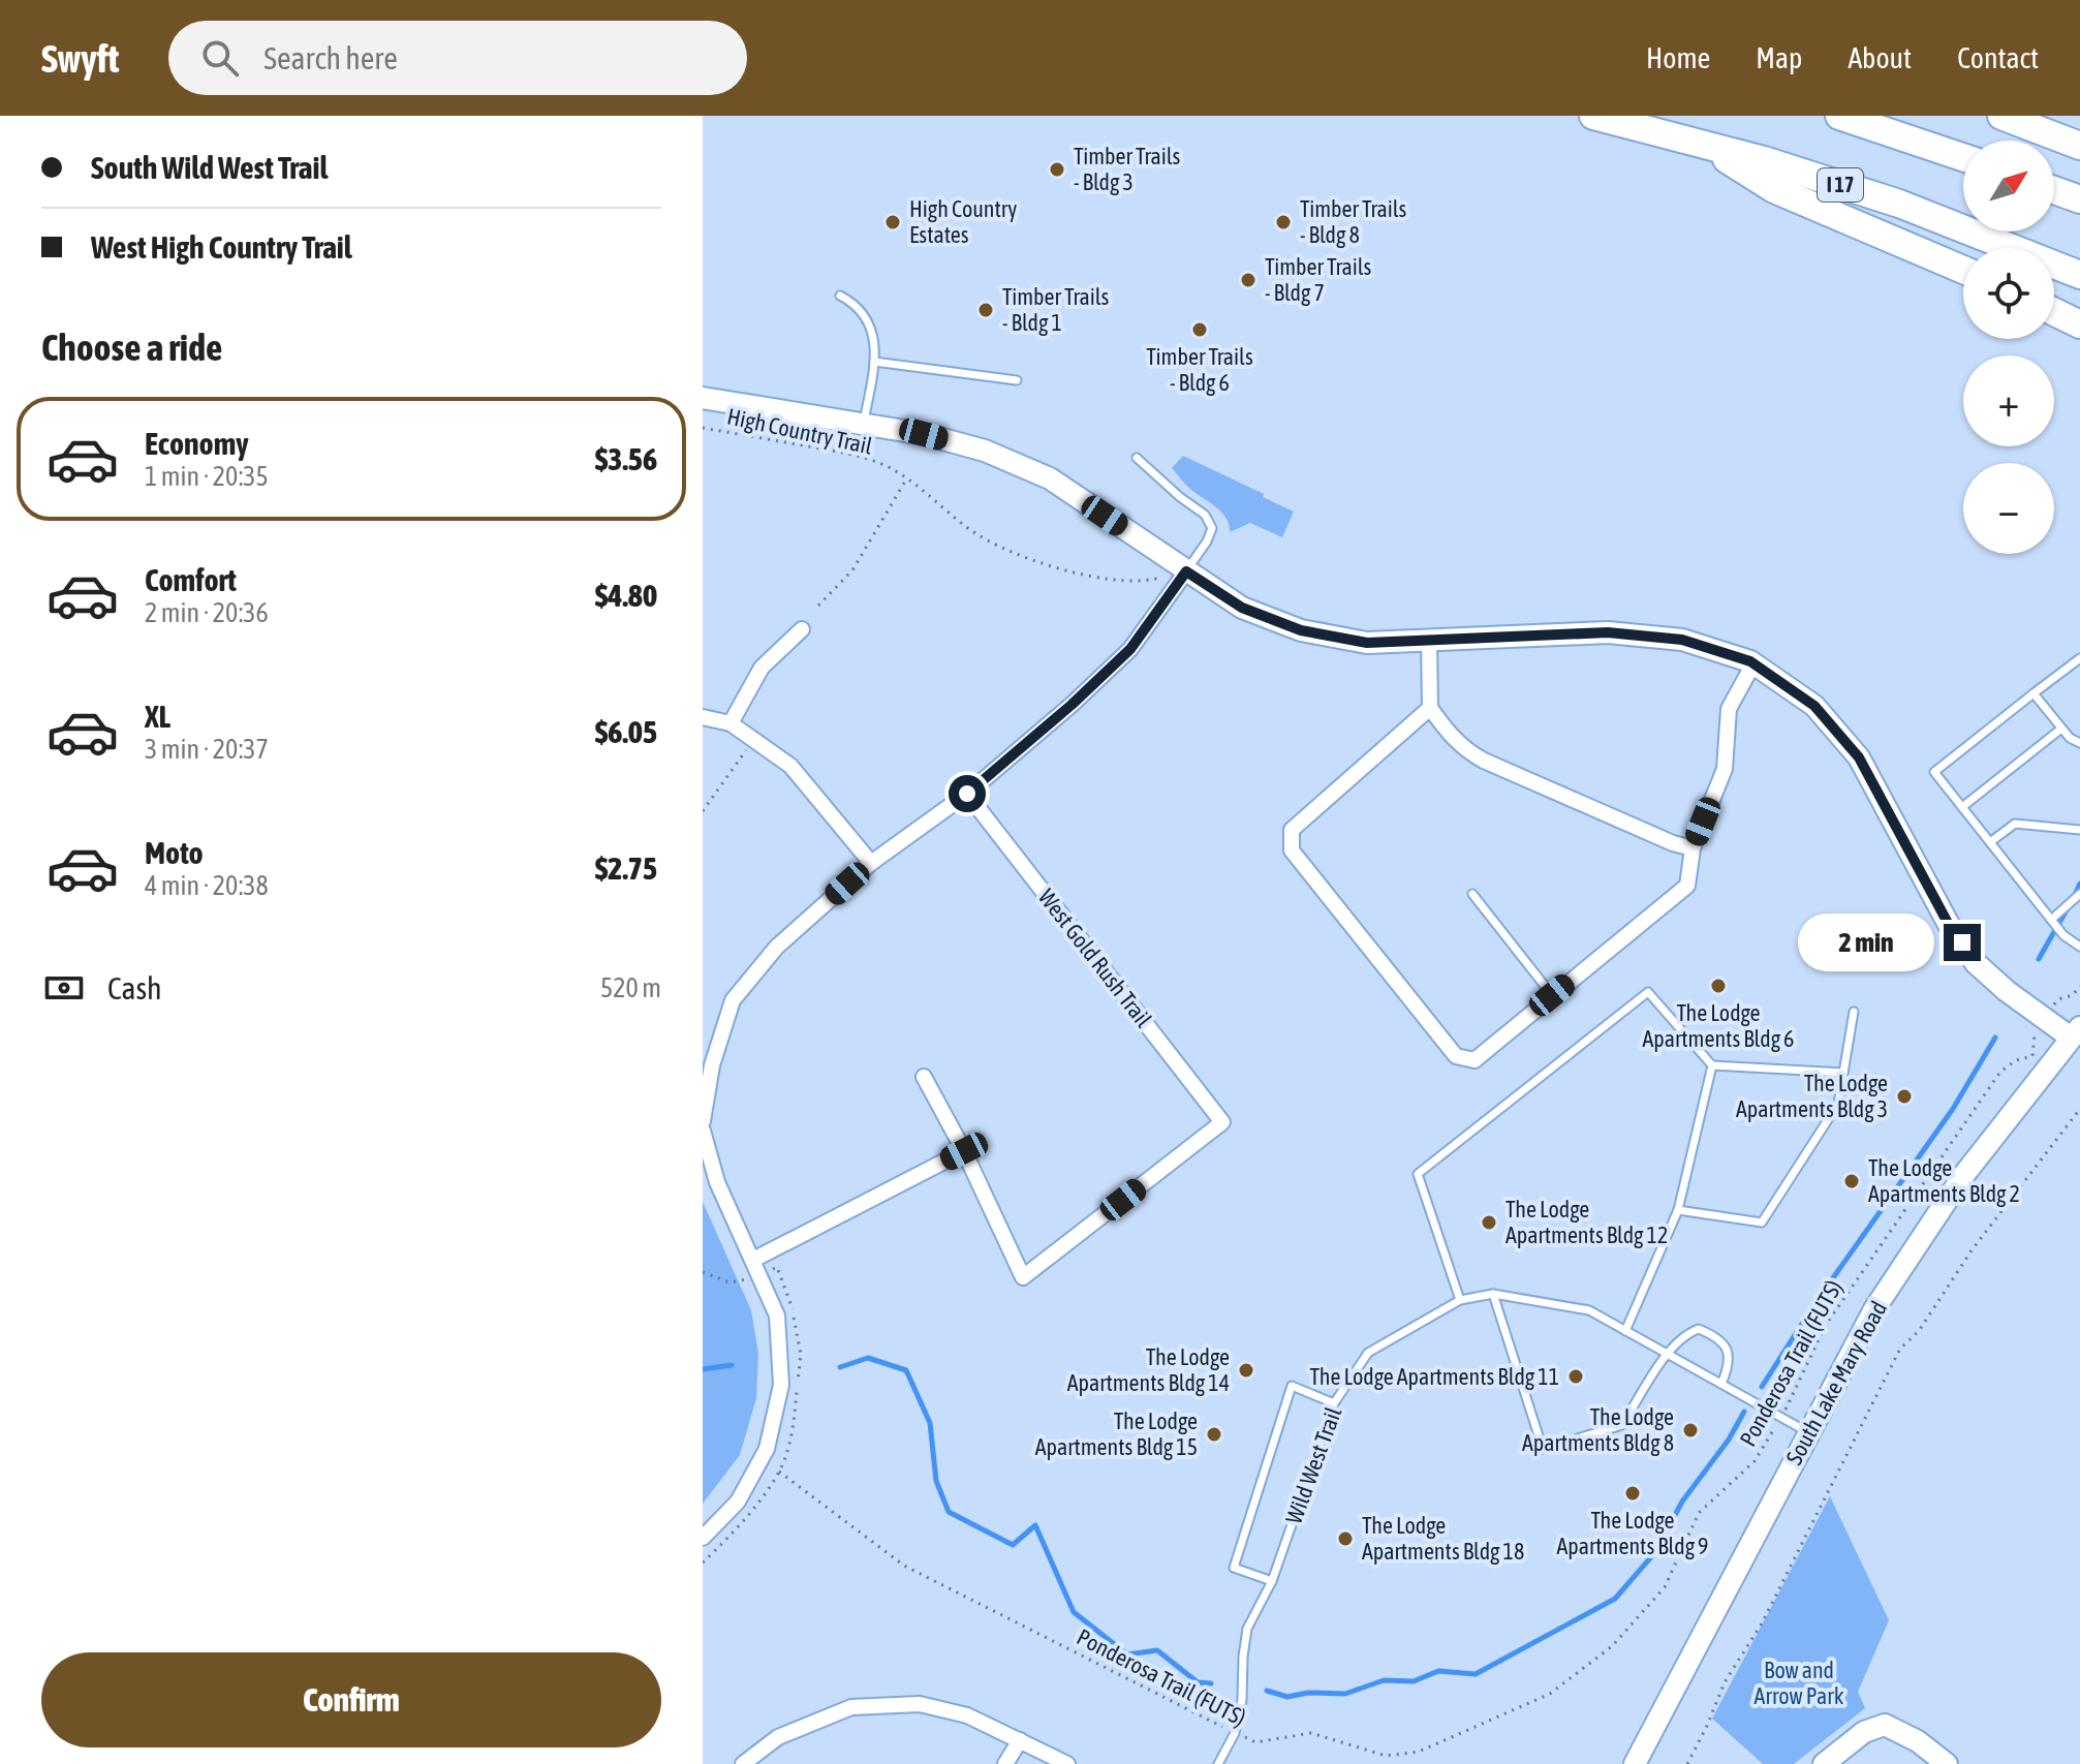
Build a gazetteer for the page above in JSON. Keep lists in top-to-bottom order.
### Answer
{
  "streets": {
    "highway": ["I 17"],
    "street": ["West Gold Rush Trail", "South Lake Mary Road"],
    "lane": ["Wild West Trail"],
    "path": ["High Country Trail", "Ponderosa Trail (FUTS)"]
  },
  "crossings": [
    ["Ponderosa Trail (FUTS)", "Wild West Trail"],
    ["South Lake Mary Road", "Wild West Trail"]
  ],
  "parks": ["Bow and Arrow Park"],
  "places": [
    "Timber Trails - Bldg 3",
    "High Country Estates",
    "Timber Trails - Bldg 8",
    "Timber Trails - Bldg 7",
    "Timber Trails - Bldg 1",
    "Timber Trails - Bldg 6",
    "The Lodge Apartments Bldg 6",
    "The Lodge Apartments Bldg 3",
    "The Lodge Apartments Bldg 2",
    "The Lodge Apartments Bldg 12",
    "The Lodge Apartments Bldg 14",
    "The Lodge Apartments Bldg 11",
    "The Lodge Apartments Bldg 8",
    "The Lodge Apartments Bldg 15",
    "The Lodge Apartments Bldg 9",
    "The Lodge Apartments Bldg 18"
  ],
  "north": "top right",
  "page": {
    "header": "Swyft",
    "search": "Search here",
    "nav": [
      "Home",
      "Map",
      "About",
      "Contact"
    ],
    "banner": ["South Wild West Trail", "West High Country Trail"],
    "map_buttons": ["+", "−"],
    "heading": "Choose a ride",
    "list": [
      {
        "name": "Economy",
        "note": "1 min · 20:35",
        "value": "$3.56"
      },
      {
        "name": "Comfort",
        "note": "2 min · 20:36",
        "value": "$4.80"
      },
      {
        "name": "XL",
        "note": "3 min · 20:37",
        "value": "$6.05"
      },
      {
        "name": "Moto",
        "note": "4 min · 20:38",
        "value": "$2.75"
      }
    ],
    "bubble": "2 min",
    "pay": ["Cash", "520 m"],
    "buttons": "Confirm"
  }
}
